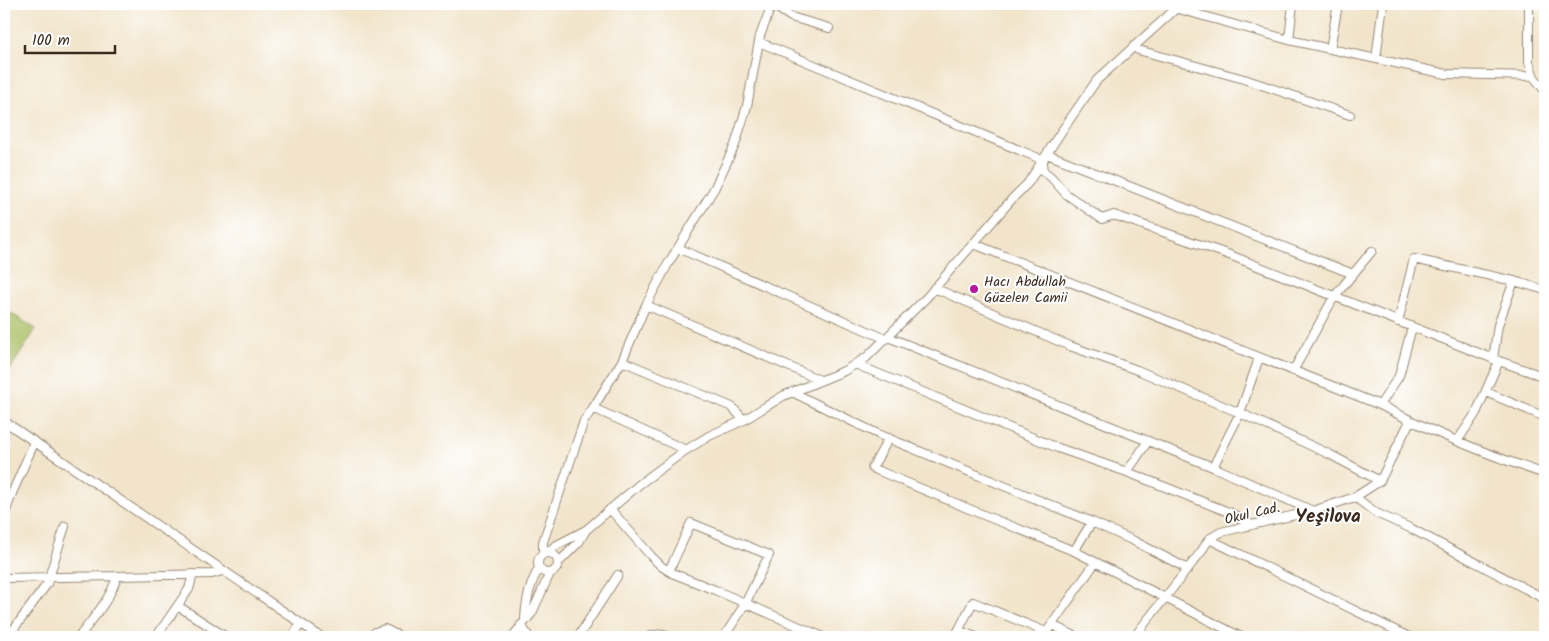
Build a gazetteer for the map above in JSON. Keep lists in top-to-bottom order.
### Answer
{
  "streets": {
    "street": ["Okul Cad."]
  },
  "districts": ["Yeşilova"],
  "places": ["Hacı Abdullah Güzelen Camii"],
  "scale_bar": "100 m"
}
